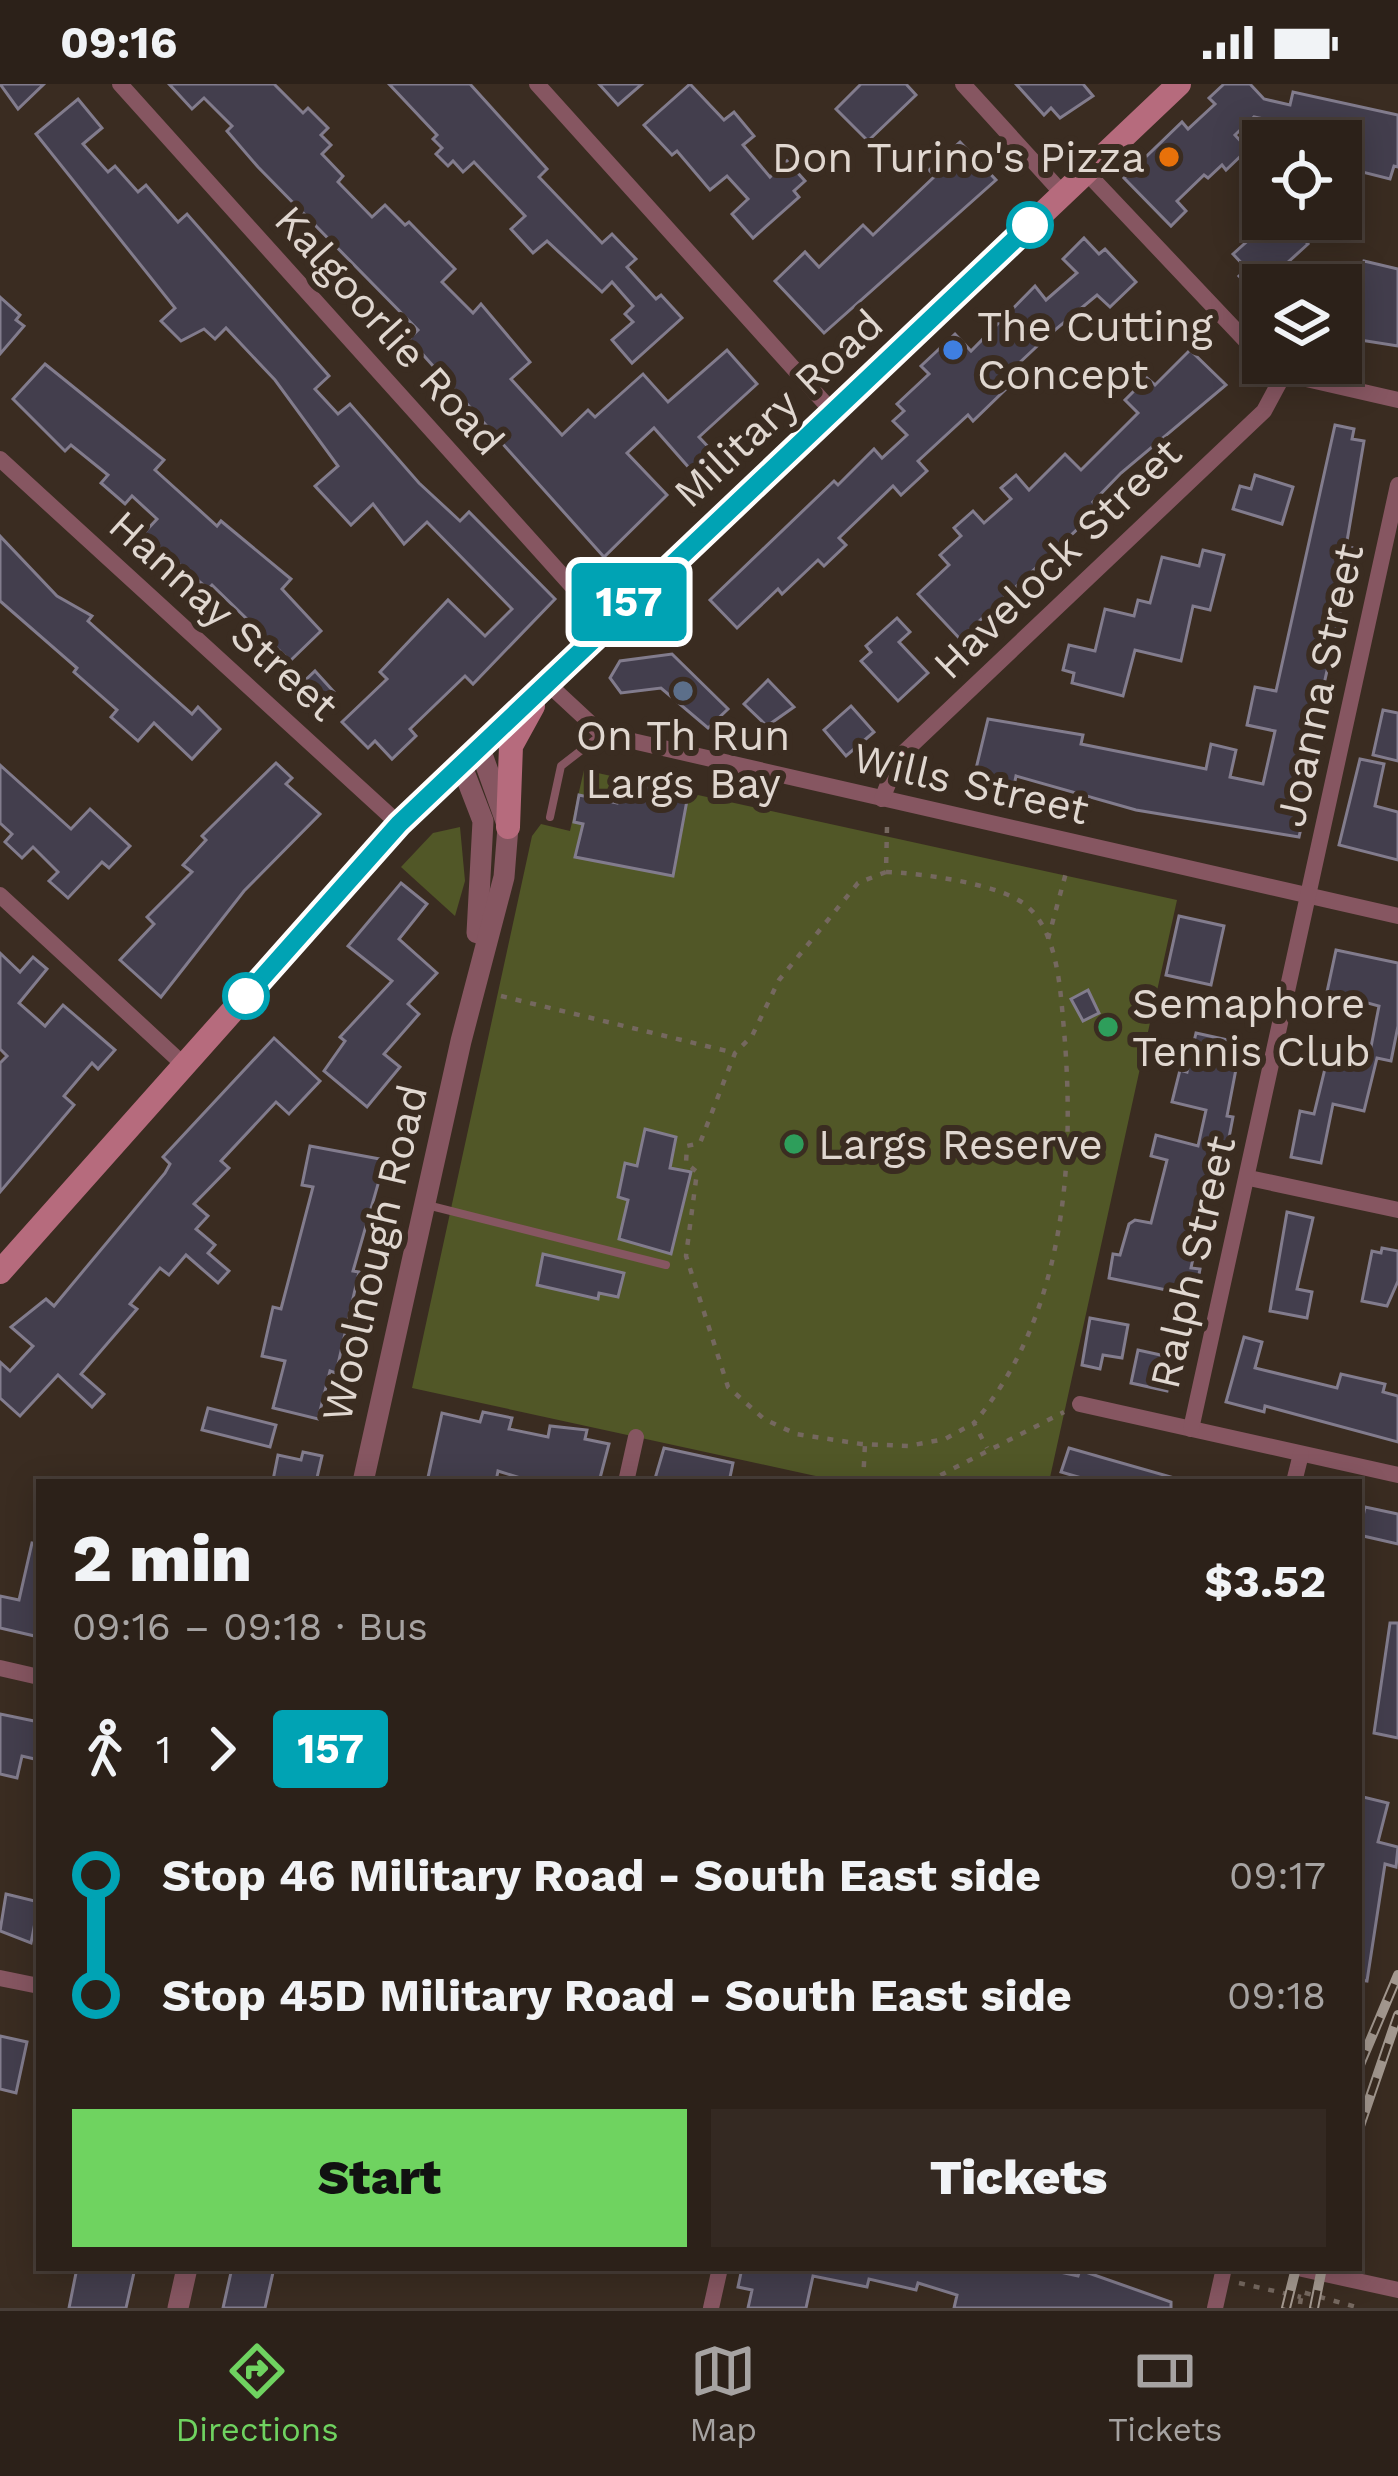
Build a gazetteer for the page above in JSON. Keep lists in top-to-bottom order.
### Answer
{
  "streets": {
    "main road": ["Military Road"],
    "street": [
      "Kalgoorlie Road",
      "Havelock Street",
      "Hannay Street",
      "Joanna Street",
      "Wills Street",
      "Woolnough Road",
      "Ralph Street"
    ]
  },
  "crossings": [
    ["Kalgoorlie Road", "Military Road"],
    ["Military Road", "Hannay Street"],
    ["Military Road", "Wills Street"],
    ["Military Road", "Woolnough Road"],
    ["Havelock Street", "Wills Street"],
    ["Joanna Street", "Wills Street"],
    ["Joanna Street", "Ralph Street"],
    ["Wills Street", "Ralph Street"]
  ],
  "places": [
    "Don Turino's Pizza",
    "The Cutting Concept",
    "On Th Run Largs Bay",
    "Semaphore Tennis Club",
    "Largs Reserve"
  ],
  "lines": ["bus line 157"],
  "page": {
    "status": "09:16",
    "on_map": "157",
    "heading": ["2 min", "09:16 – 09:18 · Bus", "$3.52"],
    "legs": ["1", "157"],
    "list": [
      {
        "name": "Stop 46 Military Road - South East side",
        "value": "09:17"
      },
      {
        "name": "Stop 45D Military Road - South East side",
        "value": "09:18"
      }
    ],
    "buttons": ["Start", "Tickets"],
    "tabs": ["Directions", "Map", "Tickets"]
  }
}
